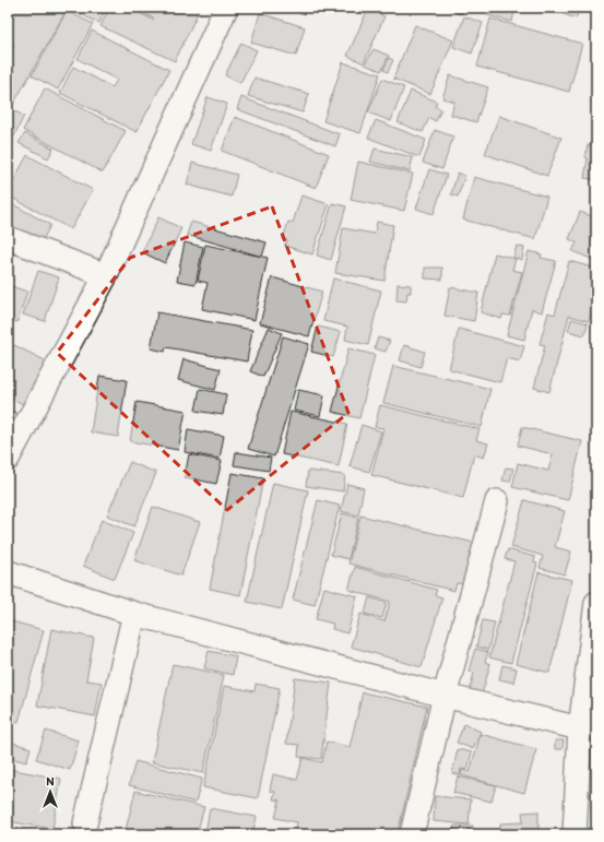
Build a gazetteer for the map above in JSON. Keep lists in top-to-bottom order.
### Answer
{
  "north": "top"
}
